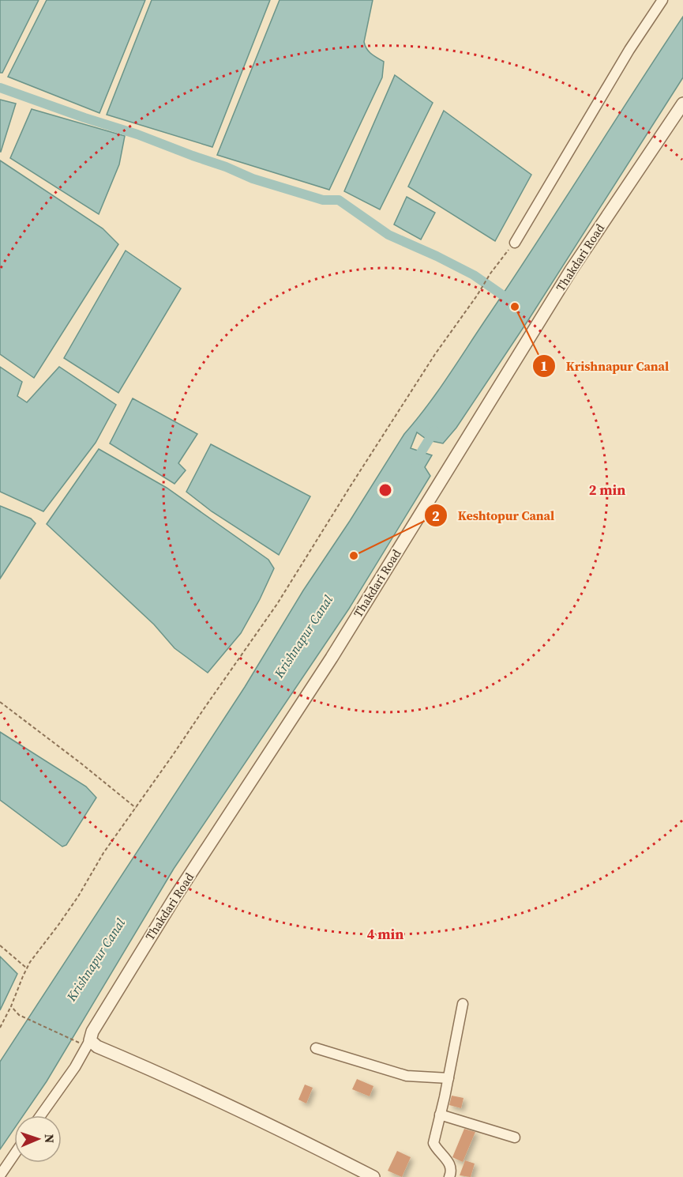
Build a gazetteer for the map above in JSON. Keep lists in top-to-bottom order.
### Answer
{
  "streets": {
    "street": ["Thakdari Road"]
  },
  "water": ["Krishnapur Canal"],
  "places": ["Krishnapur Canal", "Keshtopur Canal"],
  "north": "right",
  "rings": ["2 min", "4 min"]
}
